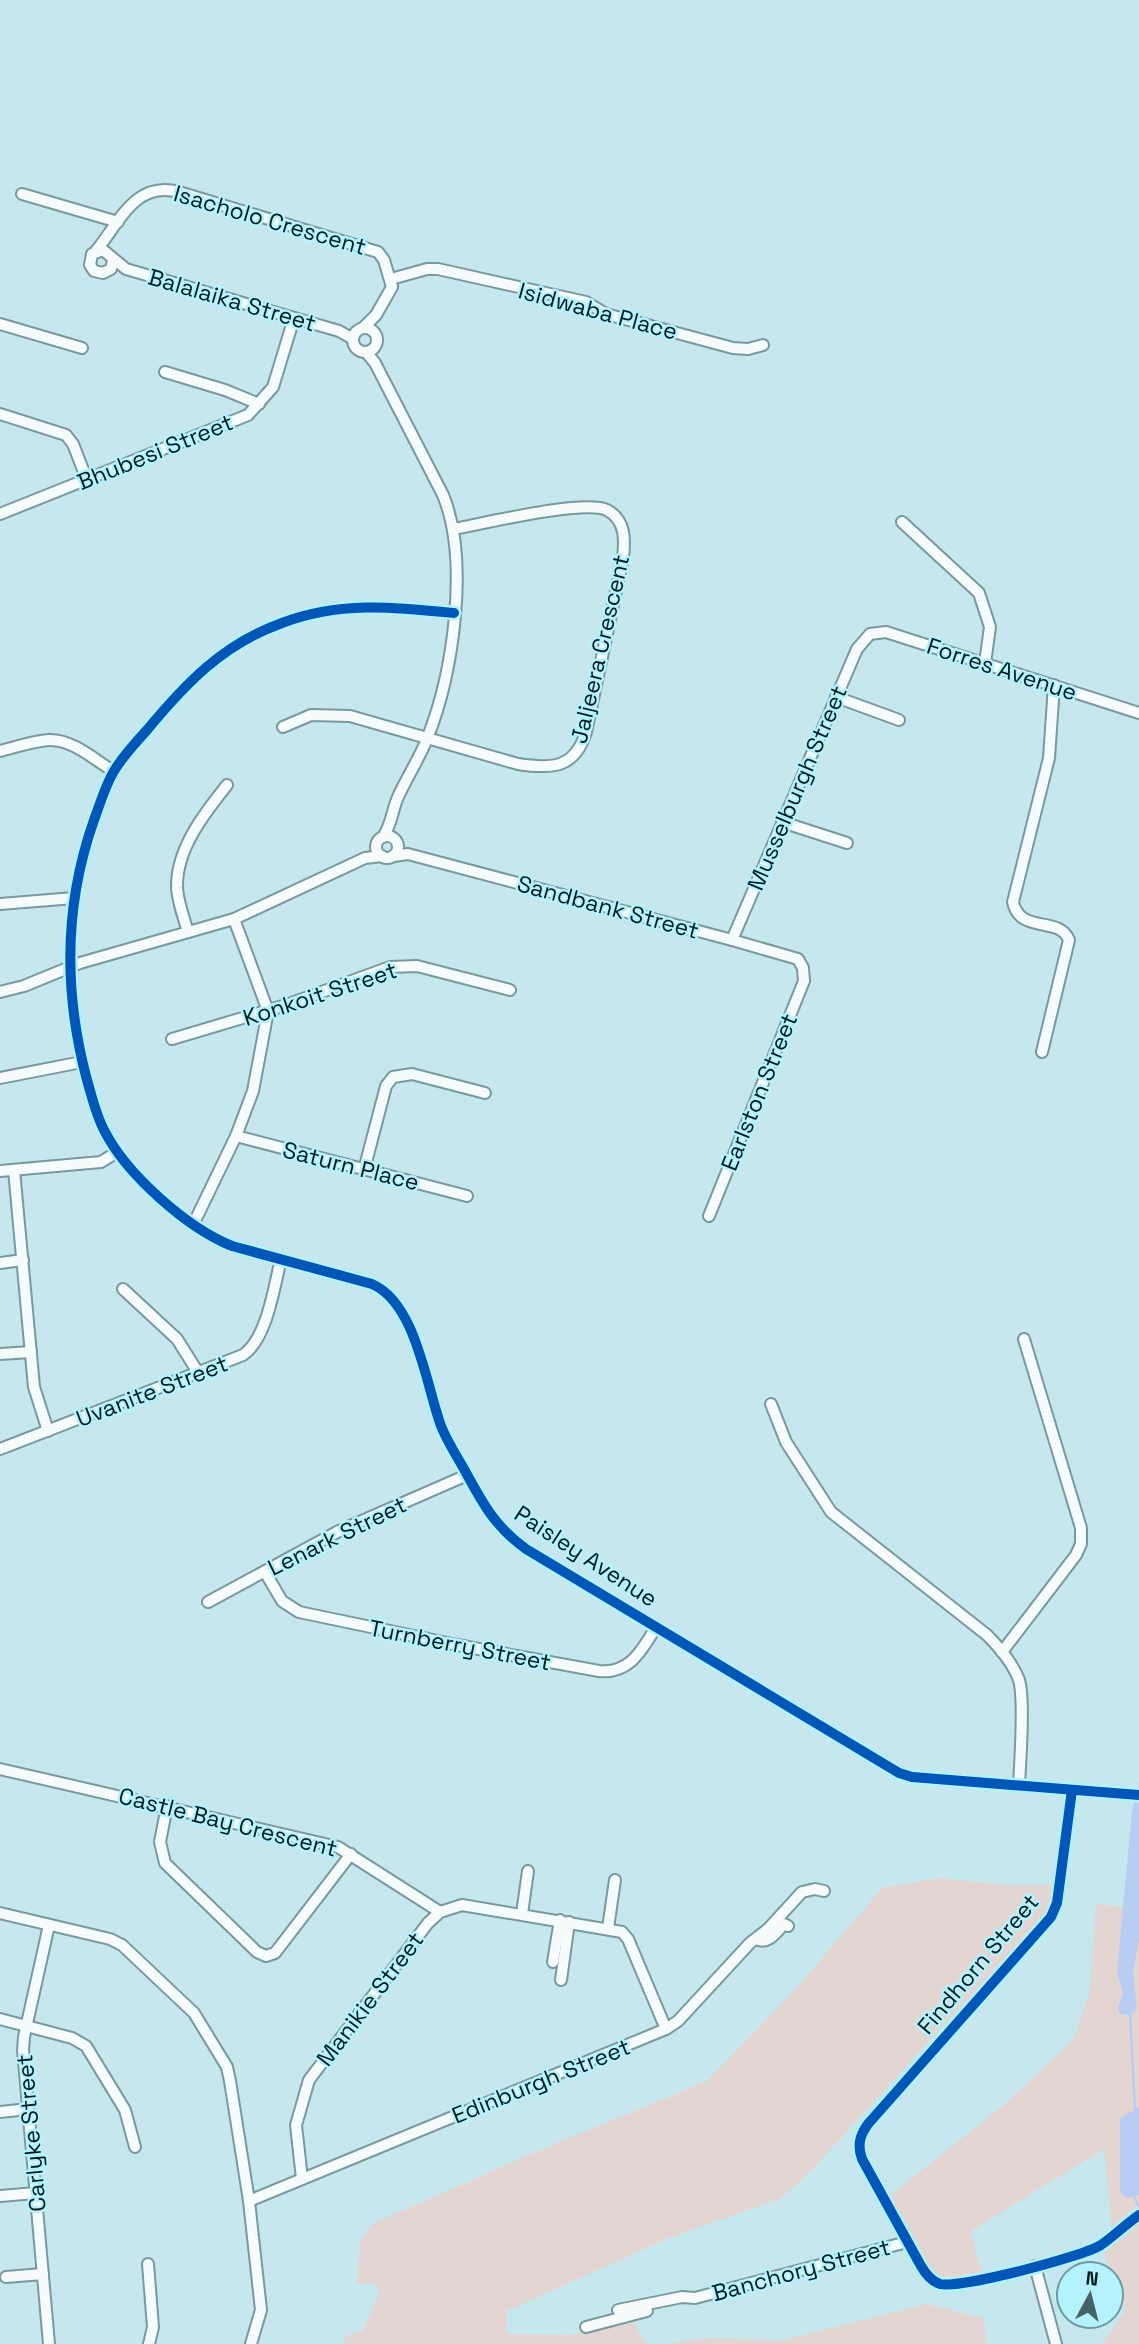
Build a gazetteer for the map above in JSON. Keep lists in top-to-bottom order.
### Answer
{
  "streets": {
    "street": [
      "Isacholo Crescent",
      "Balalaika Street",
      "Isidwaba Place",
      "Bhubesi Street",
      "Jaljeera Crescent",
      "Forres Avenue",
      "Musselburgh Street",
      "Sandbank Street",
      "Konkoit Street",
      "Earlston Street",
      "Saturn Place",
      "Uvanite Street",
      "Lenark Street",
      "Paisley Avenue",
      "Turnberry Street",
      "Castle Bay Crescent",
      "Findhorn Street",
      "Manikie Street",
      "Edinburgh Street",
      "Carlyke Street",
      "Banchory Street"
    ]
  },
  "crossings": [
    ["Isacholo Crescent", "Balalaika Street"],
    ["Isacholo Crescent", "Isidwaba Place"],
    ["Balalaika Street", "Bhubesi Street"],
    ["Forres Avenue", "Musselburgh Street"],
    ["Musselburgh Street", "Sandbank Street"],
    ["Sandbank Street", "Earlston Street"],
    ["Uvanite Street", "Paisley Avenue"],
    ["Lenark Street", "Paisley Avenue"],
    ["Lenark Street", "Turnberry Street"],
    ["Paisley Avenue", "Turnberry Street"],
    ["Paisley Avenue", "Findhorn Street"],
    ["Castle Bay Crescent", "Manikie Street"],
    ["Findhorn Street", "Banchory Street"],
    ["Manikie Street", "Edinburgh Street"]
  ],
  "north": "top"
}
